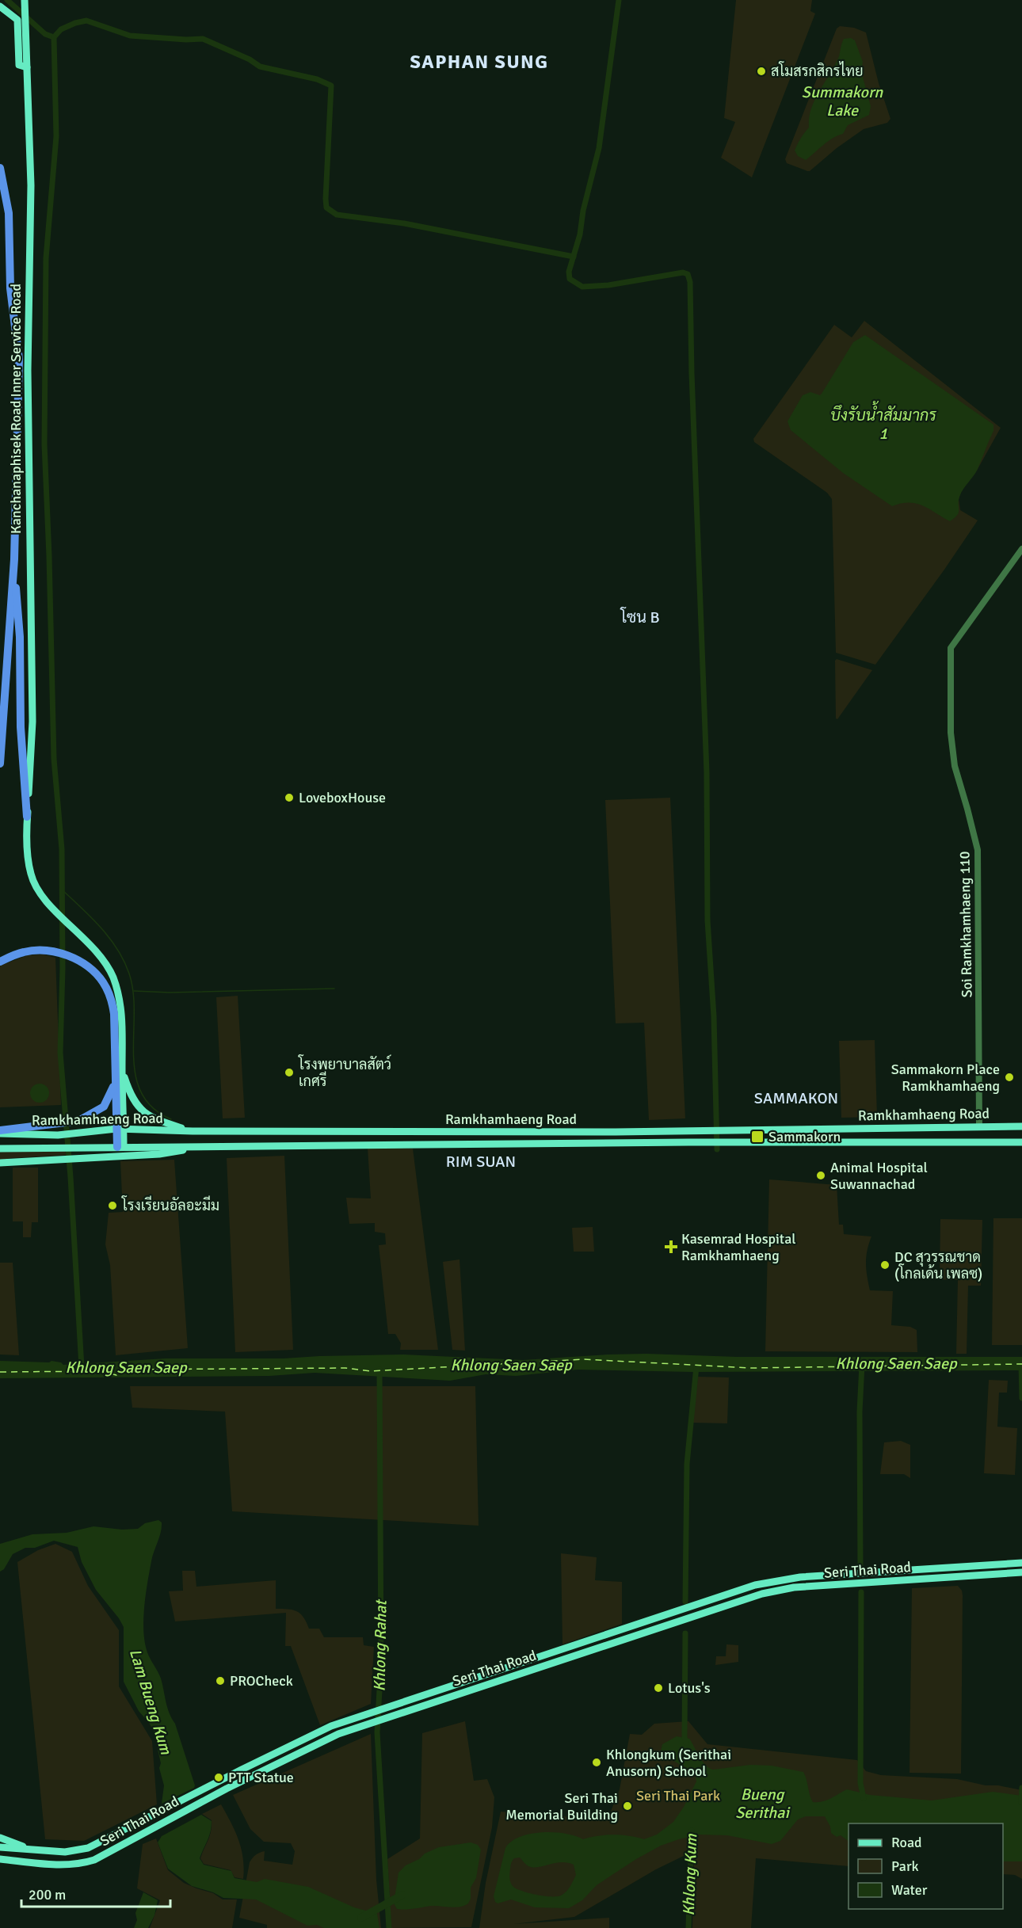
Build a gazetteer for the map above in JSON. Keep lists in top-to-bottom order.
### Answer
{
  "streets": {
    "main road": ["Kanchanaphisek Road Inner Service Road", "Ramkhamhaeng Road", "Seri Thai Road"],
    "street": ["Soi Ramkhamhaeng 110"]
  },
  "crossings": [
    ["Kanchanaphisek Road Inner Service Road", "Ramkhamhaeng Road"],
    ["Soi Ramkhamhaeng 110", "Ramkhamhaeng Road"]
  ],
  "districts": [
    "SAPHAN SUNG",
    "โซน B",
    "SAMMAKON",
    "RIM SUAN"
  ],
  "water": [
    "Summakorn Lake",
    "บึงรับน้ำสัมมากร 1",
    "Khlong Saen Saep",
    "Khlong Rahat",
    "Lam Bueng Kum",
    "Bueng Serithai",
    "Khlong Kum"
  ],
  "parks": ["Seri Thai Park"],
  "places": {
    "other": [
      "สโมสรกสิกรไทย",
      "LoveboxHouse",
      "โรงพยาบาลสัตว์ เกศรี",
      "Sammakorn Place Ramkhamhaeng",
      "Animal Hospital Suwannachad",
      "โรงเรียนอัลอะมีม",
      "DC สุวรรณชาด (โกลเด้น เพลซ)",
      "PROCheck",
      "Lotus's",
      "Khlongkum (Serithai Anusorn) School",
      "PTT Statue",
      "Seri Thai Memorial Building"
    ],
    "transit": ["Sammakorn"],
    "health": ["Kasemrad Hospital Ramkhamhaeng"]
  },
  "legend": ["Road", "Park", "Water"],
  "scale_bar": "200 m"
}
